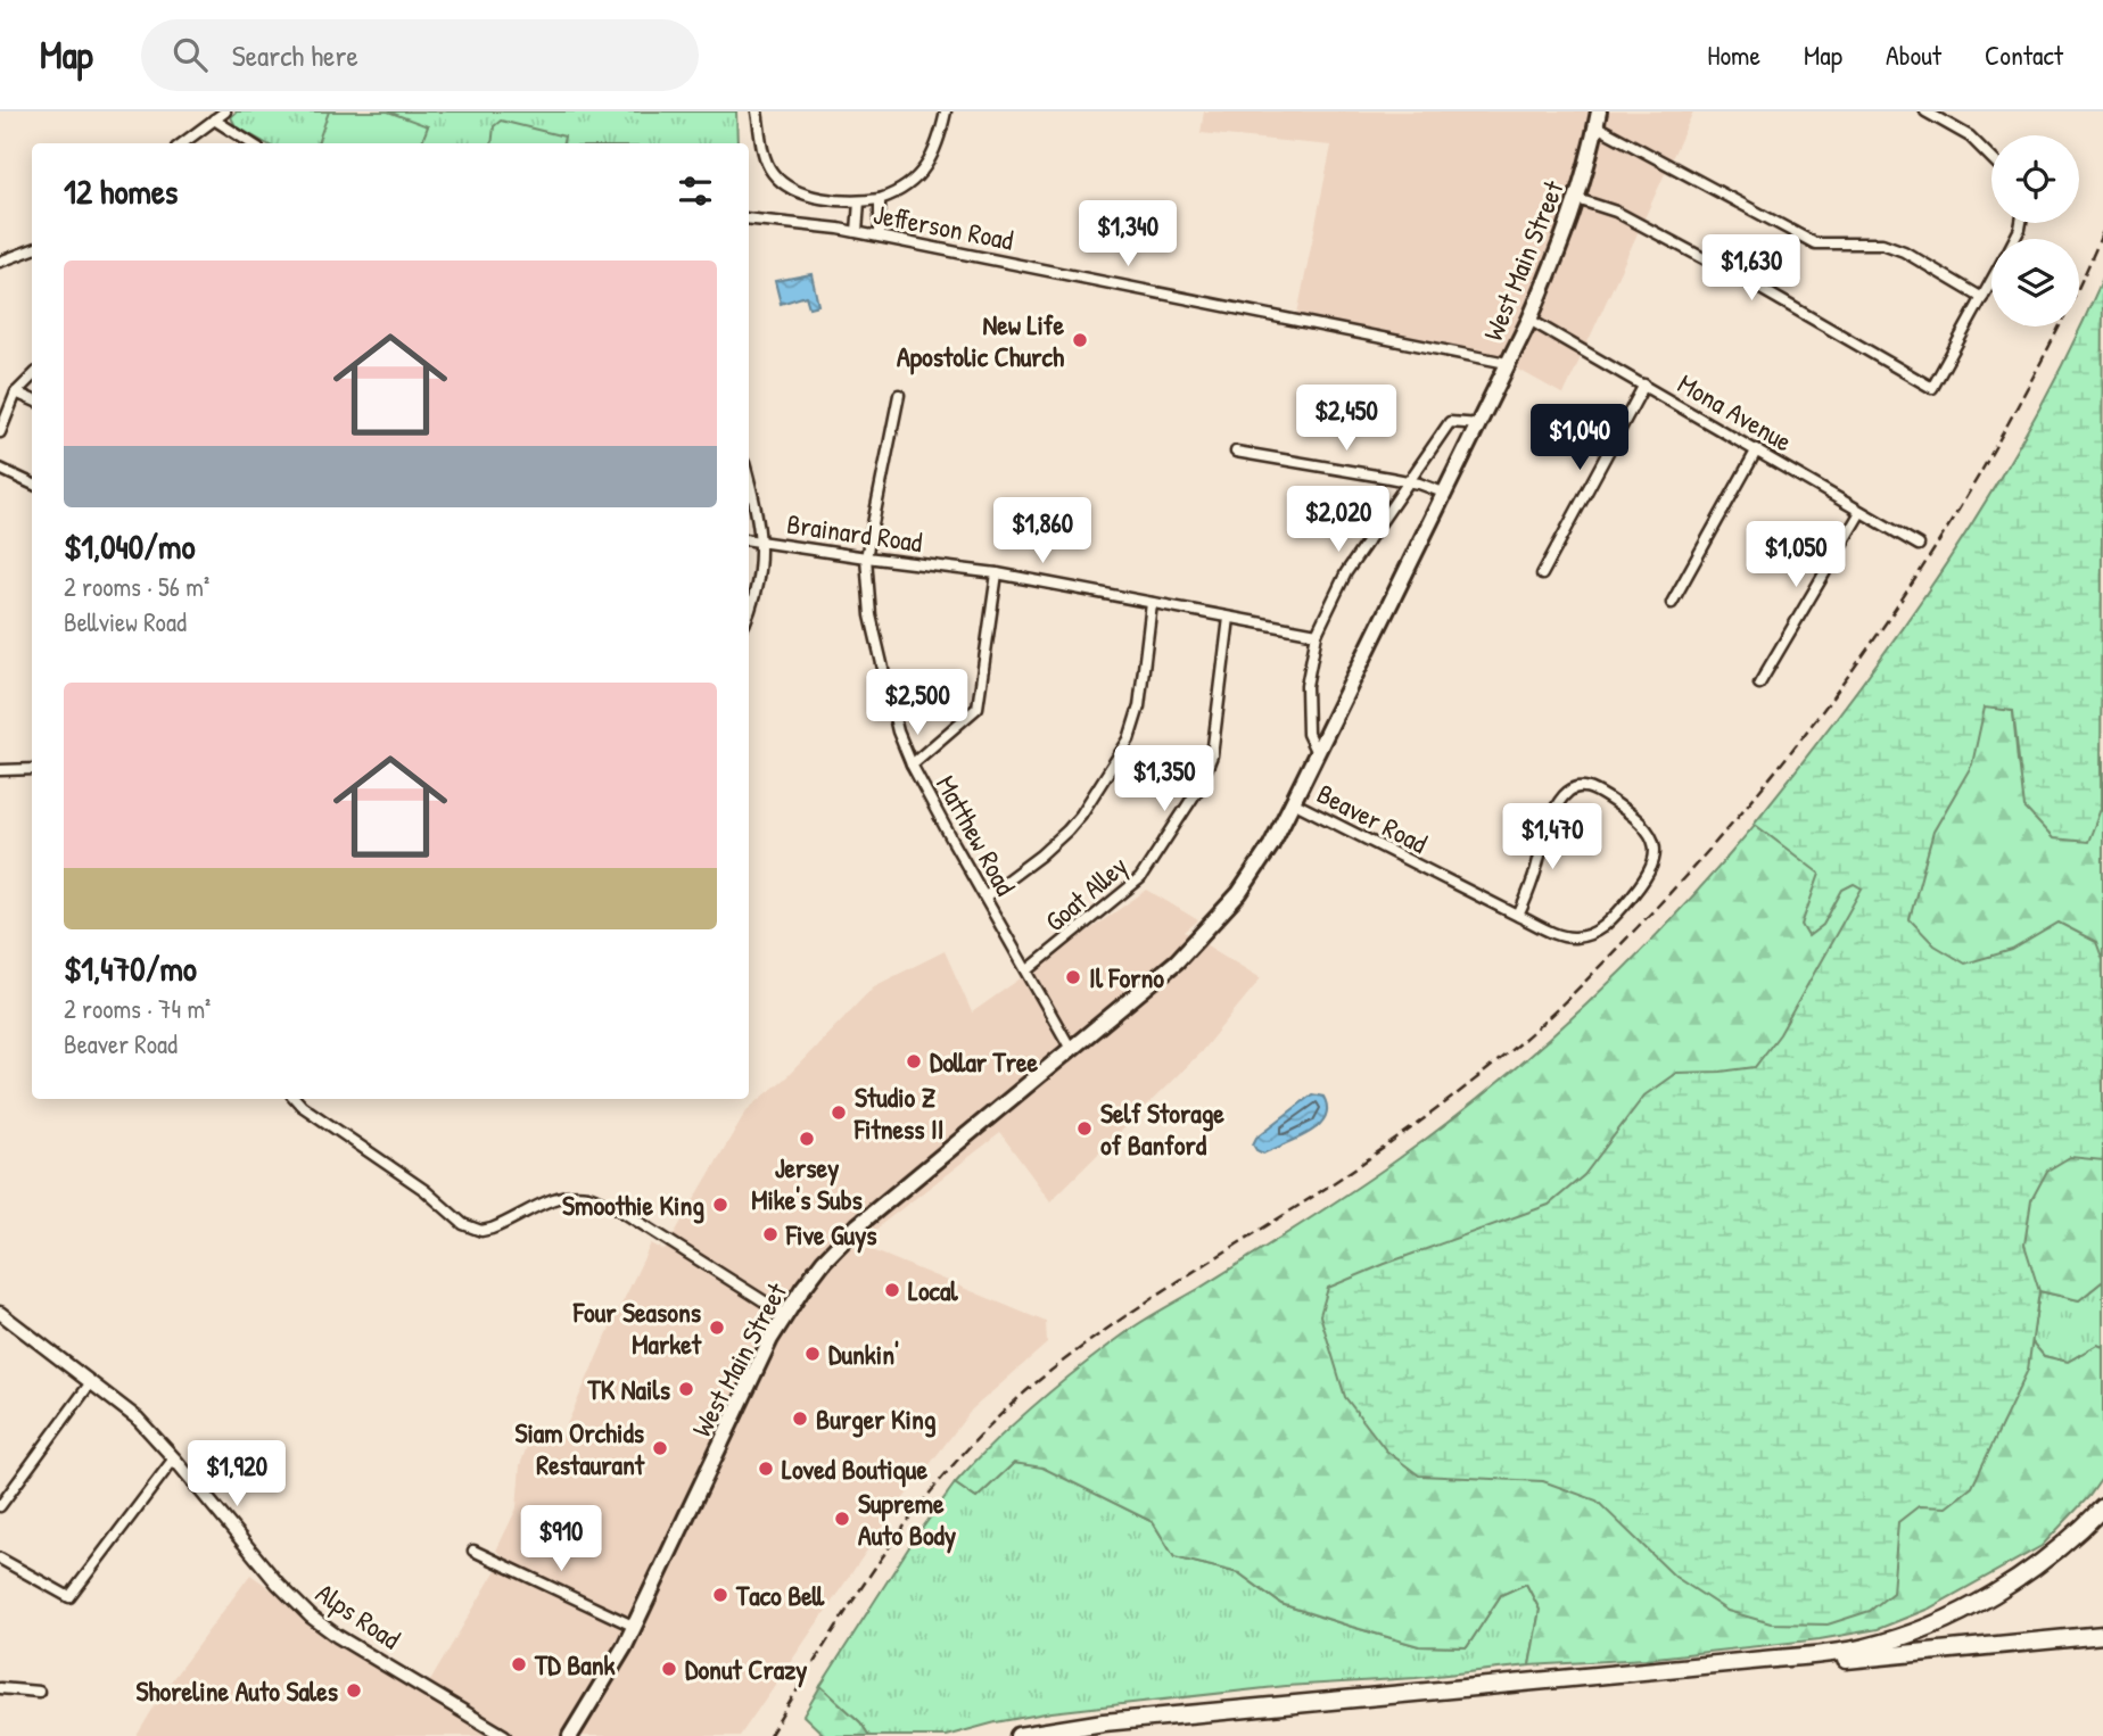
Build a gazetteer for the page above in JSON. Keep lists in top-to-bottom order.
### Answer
{
  "streets": {
    "main road": ["West Main Street"],
    "street": [
      "Jefferson Road",
      "Mona Avenue",
      "Brainard Road",
      "Beaver Road",
      "Matthew Road",
      "Goat Alley",
      "Alps Road"
    ]
  },
  "crossings": [
    ["Jefferson Road", "West Main Street"],
    ["West Main Street", "Mona Avenue"],
    ["West Main Street", "Beaver Road"],
    ["West Main Street", "Matthew Road"],
    ["Brainard Road", "Matthew Road"],
    ["Brainard Road", "Goat Alley"],
    ["Matthew Road", "Goat Alley"]
  ],
  "places": [
    "New Life Apostolic Church",
    "Il Forno",
    "Dollar Tree",
    "Studio Z Fitness II",
    "Self Storage of Banford",
    "Jersey Mike's Subs",
    "Smoothie King",
    "Five Guys",
    "Local",
    "Four Seasons Market",
    "Dunkin'",
    "TK Nails",
    "Burger King",
    "Siam Orchids Restaurant",
    "Loved Boutique",
    "Supreme Auto Body",
    "Taco Bell",
    "TD Bank",
    "Donut Crazy",
    "Shoreline Auto Sales"
  ],
  "page": {
    "header": "Map",
    "search": "Search here",
    "nav": [
      "Home",
      "Map",
      "About",
      "Contact"
    ],
    "heading": "12 homes",
    "price": [
      "$1,340",
      "$1,630",
      "$2,450",
      "$1,040",
      "$2,020",
      "$1,860",
      "$1,050",
      "$2,500",
      "$1,350",
      "$1,470",
      "$1,920",
      "$910"
    ],
    "list": [
      {
        "name": "$1,040/mo",
        "note": "2 rooms · 56 m² · Bellview Road"
      },
      {
        "name": "$1,470/mo",
        "note": "2 rooms · 74 m² · Beaver Road"
      }
    ]
  }
}
